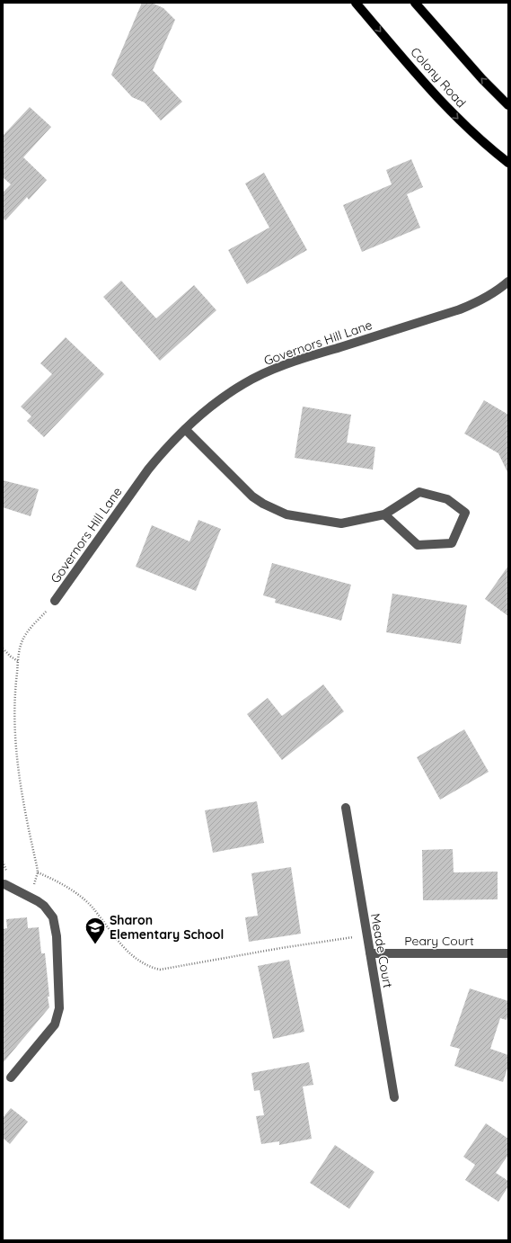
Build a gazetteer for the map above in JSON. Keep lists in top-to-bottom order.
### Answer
{
  "streets": {
    "main road": ["Colony Road"],
    "street": ["Governors Hill Lane", "Peary Court", "Meade Court"]
  },
  "crossings": [
    ["Peary Court", "Meade Court"]
  ],
  "places": {
    "school or university": ["Sharon Elementary School"]
  }
}
